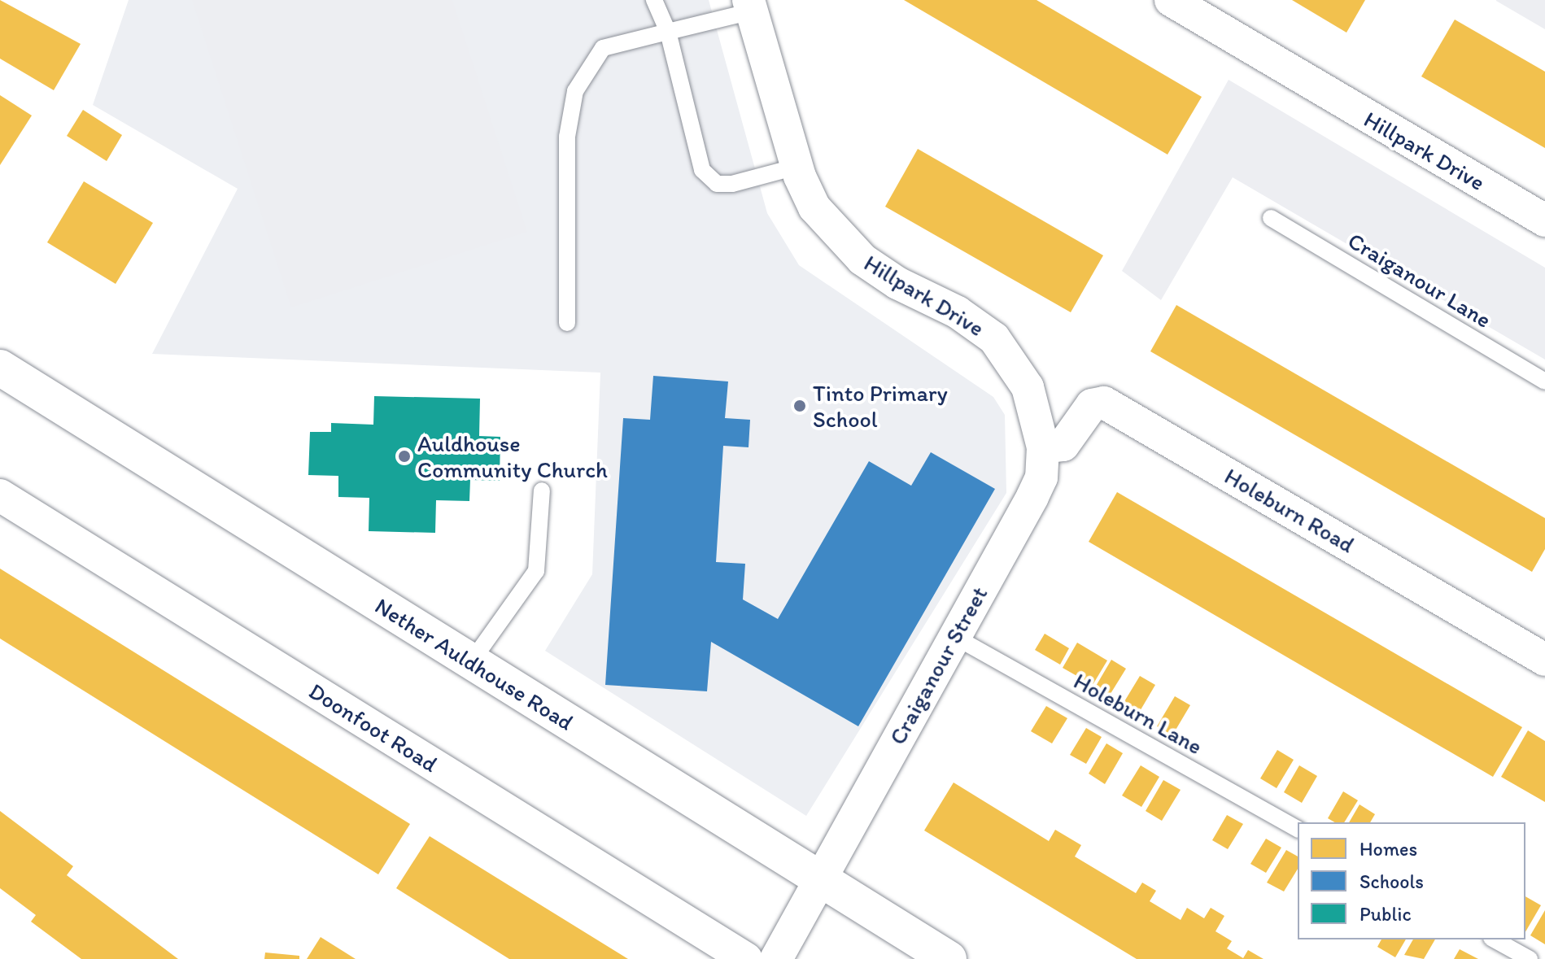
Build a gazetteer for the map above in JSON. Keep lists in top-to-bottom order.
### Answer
{
  "streets": {
    "main road": ["Nether Auldhouse Road"],
    "street": [
      "Hillpark Drive",
      "Holeburn Road",
      "Craiganour Street",
      "Doonfoot Road"
    ],
    "lane": ["Craiganour Lane", "Holeburn Lane"]
  },
  "crossings": [
    ["Hillpark Drive", "Holeburn Road"],
    ["Hillpark Drive", "Craiganour Street"],
    ["Holeburn Road", "Craiganour Street"],
    ["Nether Auldhouse Road", "Craiganour Street"],
    ["Craiganour Street", "Holeburn Lane"]
  ],
  "places": ["Tinto Primary School", "Auldhouse Community Church"],
  "legend": ["Homes", "Schools", "Public"]
}
